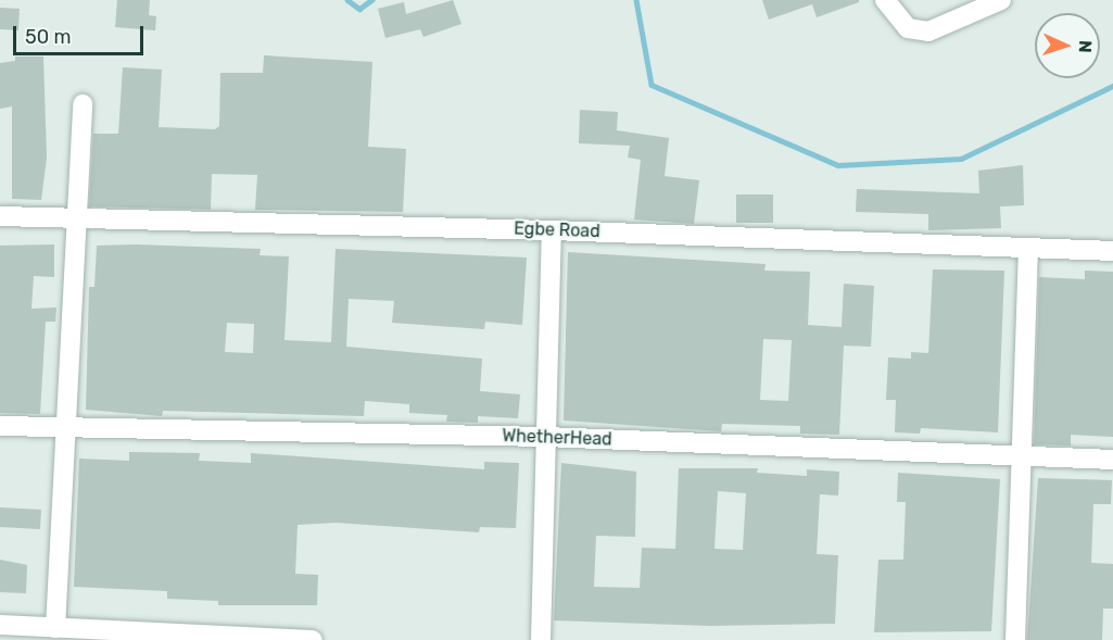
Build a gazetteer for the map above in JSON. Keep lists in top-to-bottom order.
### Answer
{
  "streets": {
    "street": ["Egbe Road", "WhetherHead"]
  },
  "scale_bar": "50 m",
  "north": "right"
}
